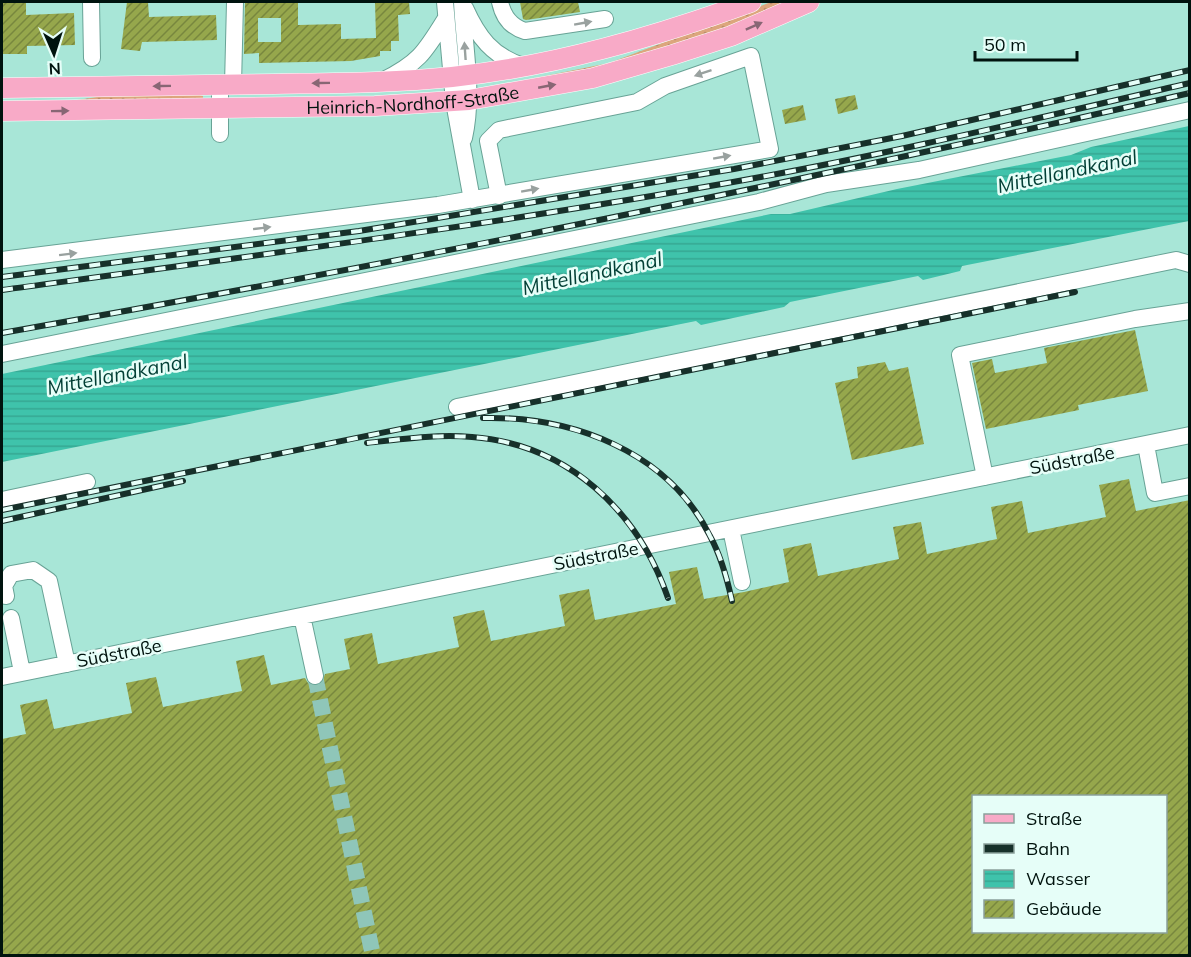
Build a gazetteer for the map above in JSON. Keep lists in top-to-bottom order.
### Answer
{
  "streets": {
    "main road": ["Heinrich-Nordhoff-Straße"],
    "street": ["Südstraße"]
  },
  "water": ["Mittellandkanal"],
  "legend": [
    "Straße",
    "Bahn",
    "Wasser",
    "Gebäude"
  ],
  "scale_bar": "50 m",
  "north": "bottom"
}
